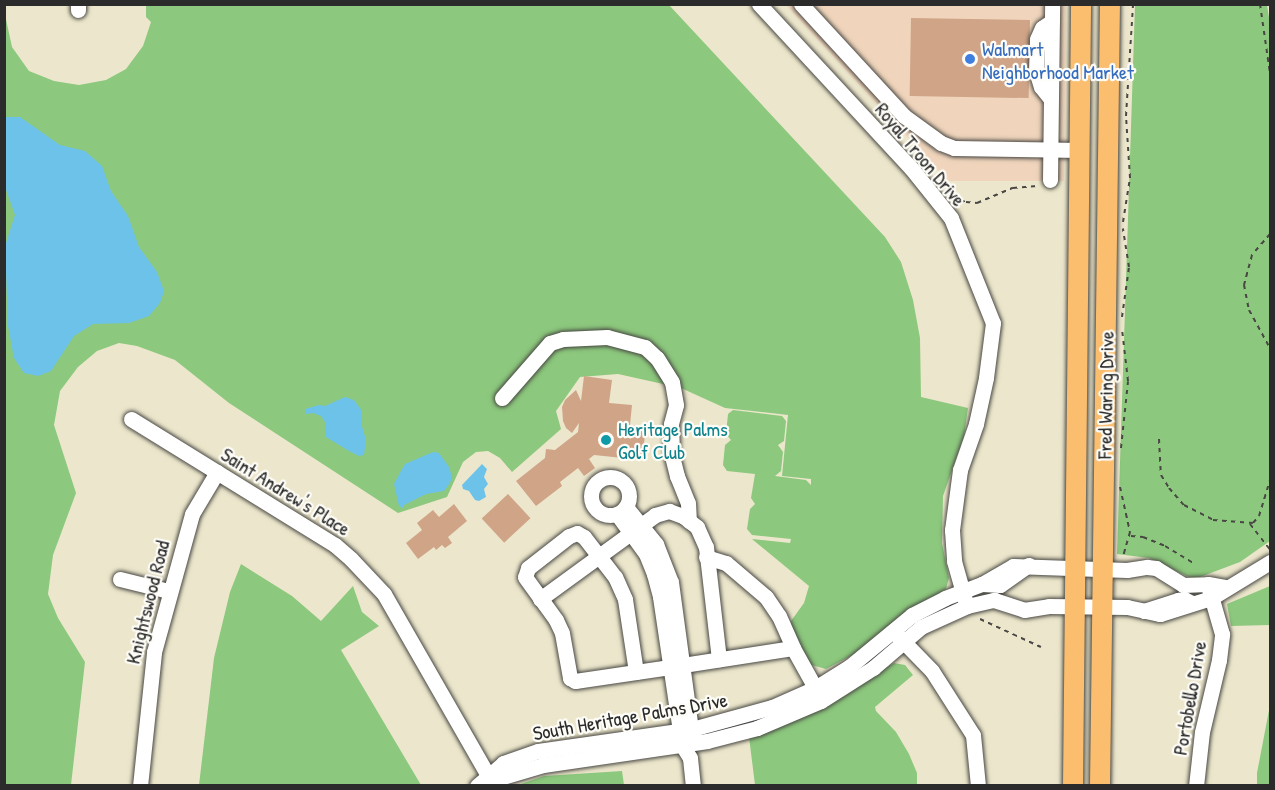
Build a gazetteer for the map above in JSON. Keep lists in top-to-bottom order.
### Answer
{
  "streets": {
    "main road": ["Fred Waring Drive"],
    "street": [
      "Royal Troon Drive",
      "Saint Andrew's Place",
      "Knightswood Road",
      "Portobello Drive",
      "South Heritage Palms Drive"
    ]
  },
  "crossings": [
    ["Royal Troon Drive", "South Heritage Palms Drive"],
    ["Fred Waring Drive", "South Heritage Palms Drive"],
    ["Saint Andrew's Place", "Knightswood Road"],
    ["Saint Andrew's Place", "South Heritage Palms Drive"]
  ],
  "places": ["Walmart Neighborhood Market", "Heritage Palms Golf Club"]
}
